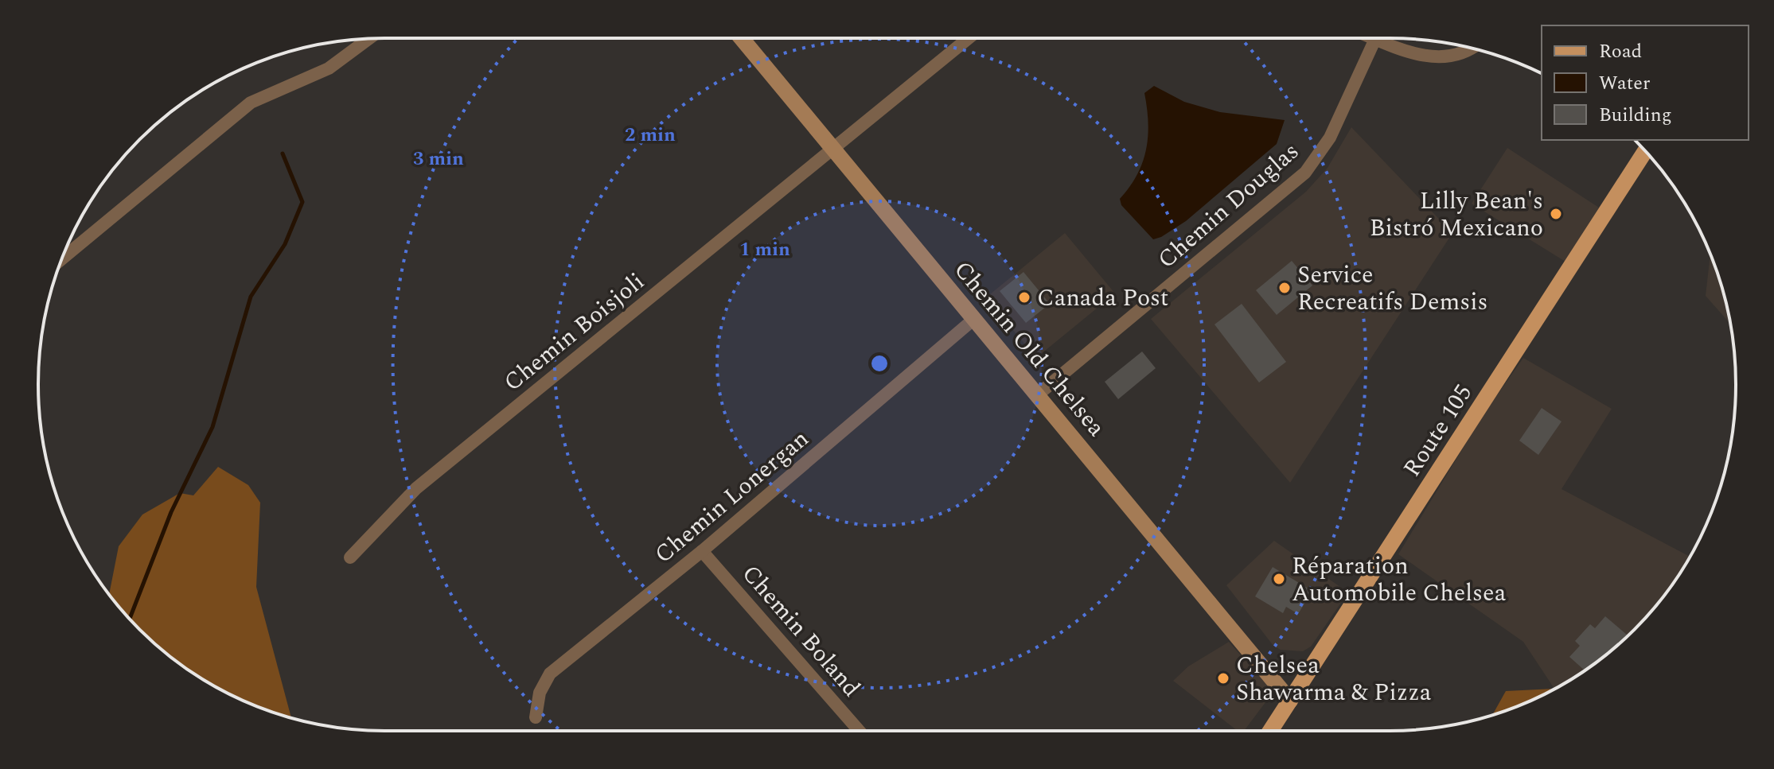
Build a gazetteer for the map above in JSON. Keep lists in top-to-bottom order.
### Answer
{
  "streets": {
    "main road": ["Route 105"],
    "street": [
      "Chemin Douglas",
      "Chemin Boisjoli",
      "Chemin Old Chelsea",
      "Chemin Lonergan",
      "Chemin Boland"
    ]
  },
  "crossings": [
    ["Chemin Douglas", "Chemin Old Chelsea"],
    ["Chemin Boisjoli", "Chemin Old Chelsea"],
    ["Chemin Old Chelsea", "Route 105"],
    ["Chemin Old Chelsea", "Chemin Lonergan"],
    ["Chemin Lonergan", "Chemin Boland"]
  ],
  "places": [
    "Lilly Bean's Bistró Mexicano",
    "Service Recreatifs Demsis",
    "Canada Post",
    "Réparation Automobile Chelsea",
    "Chelsea Shawarma & Pizza"
  ],
  "legend": ["Road", "Water", "Building"],
  "rings": ["2 min", "3 min", "1 min"]
}
